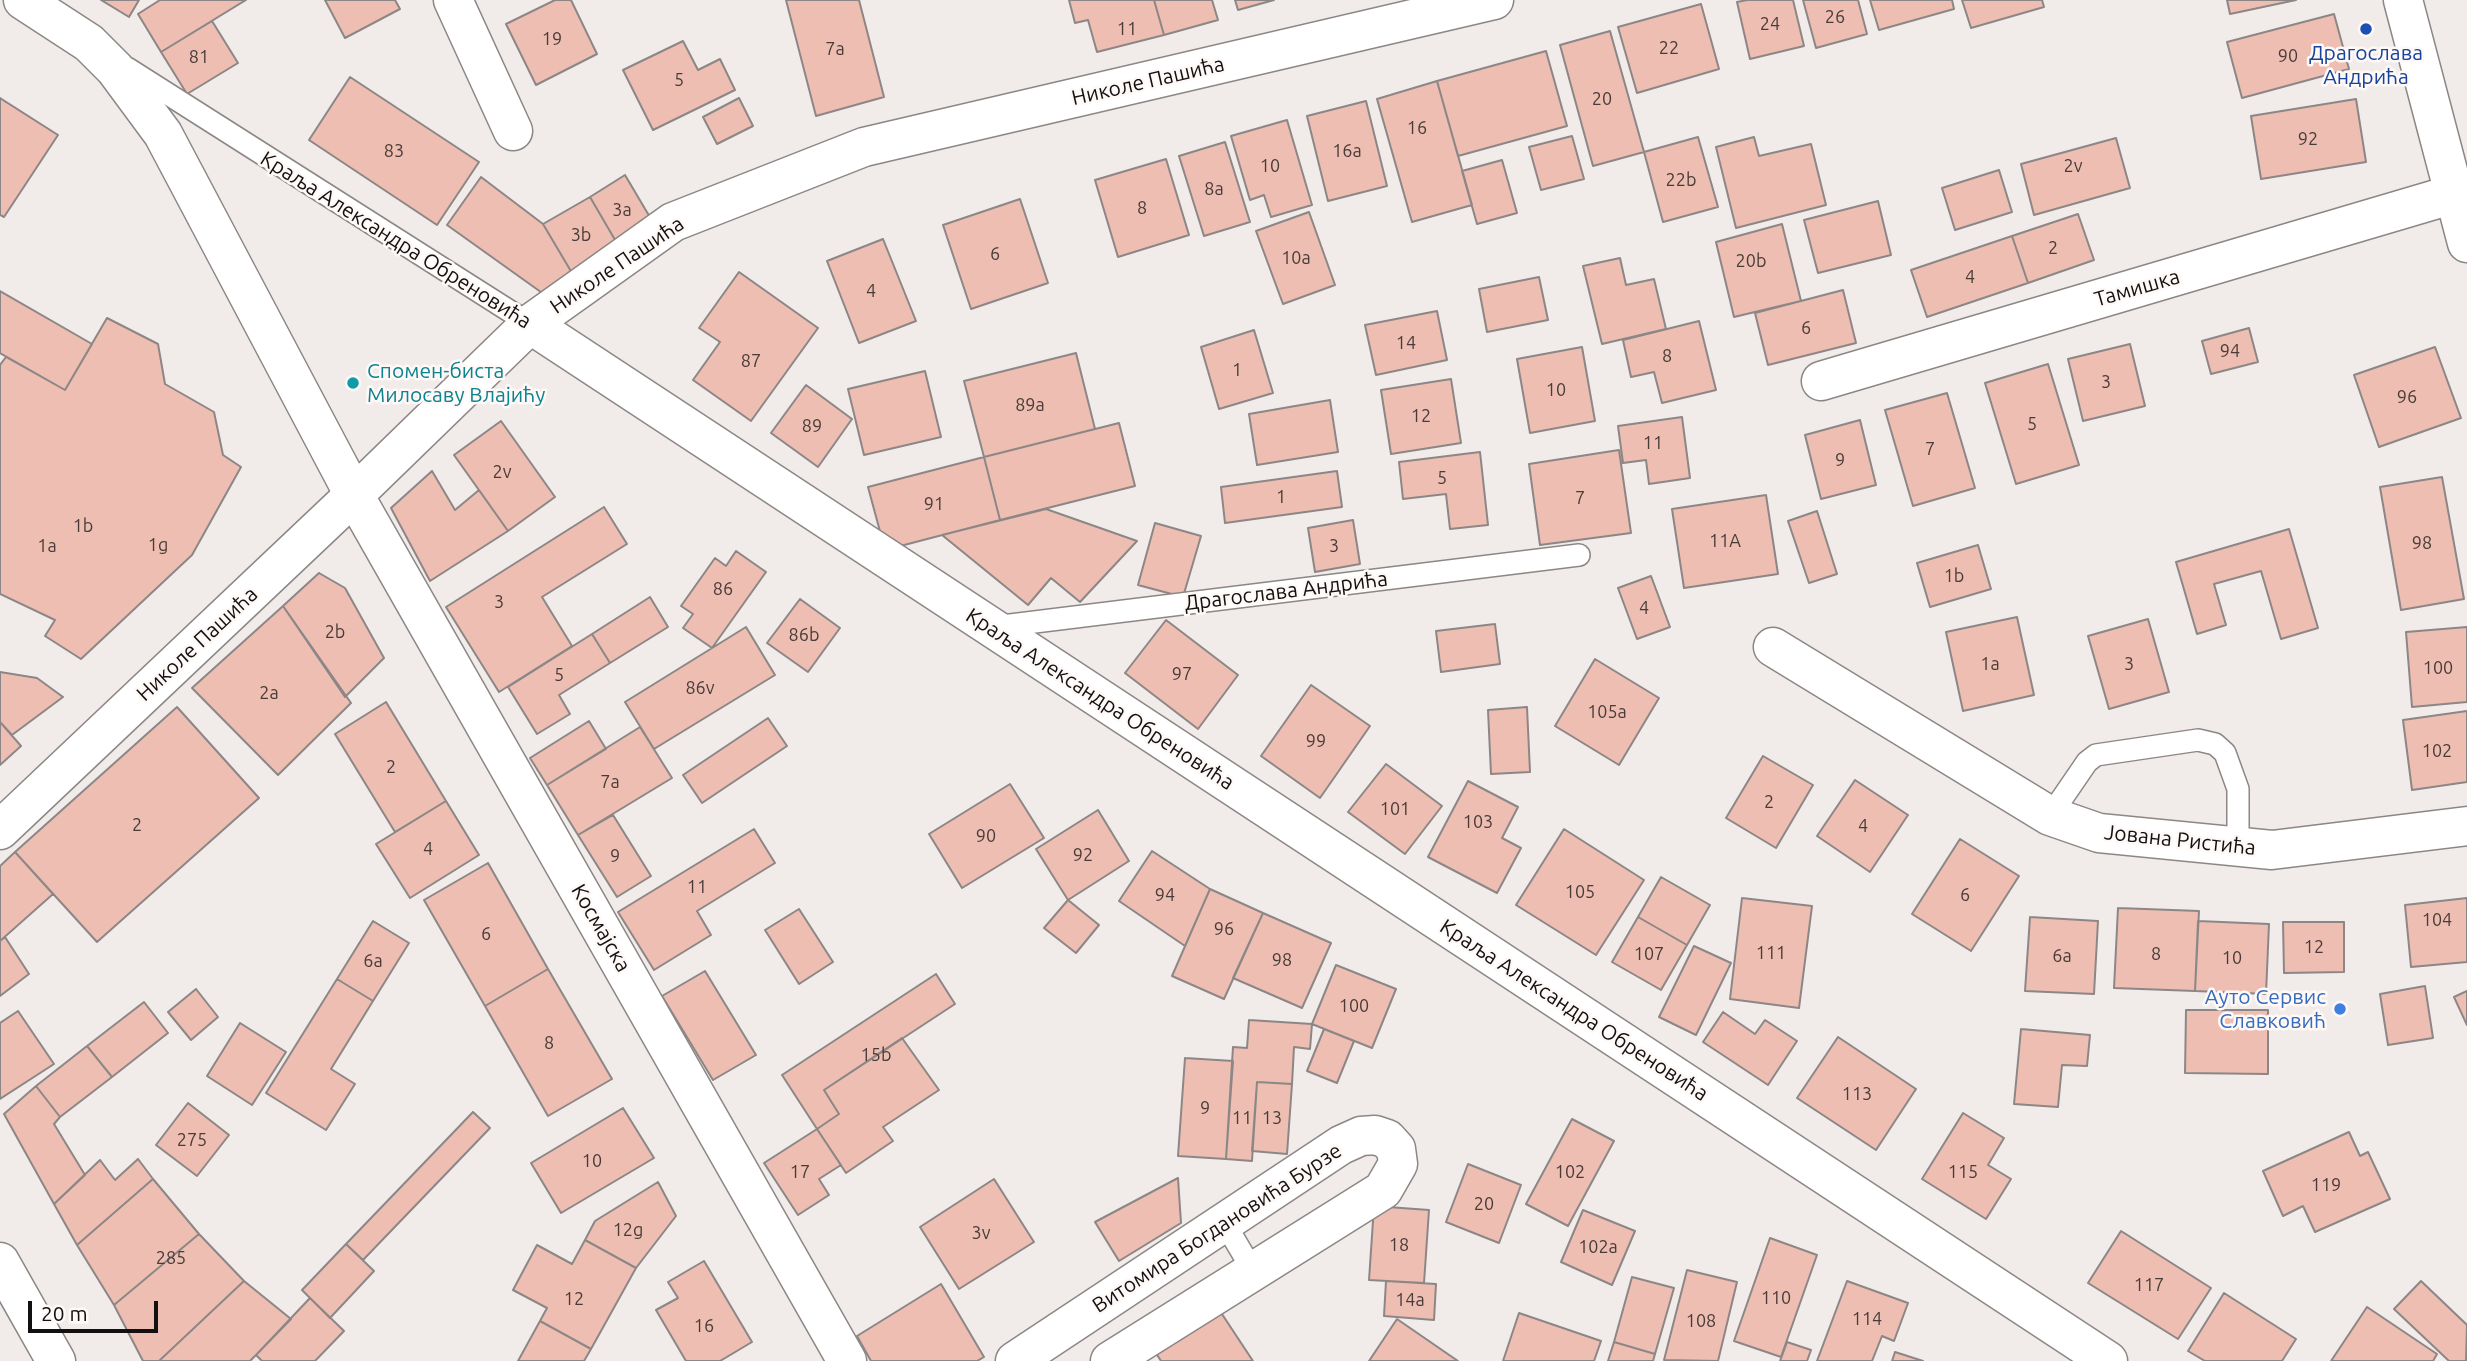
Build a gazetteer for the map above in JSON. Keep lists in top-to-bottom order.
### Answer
{
  "streets": {
    "street": [
      "Николе Пашића",
      "Краља Александра Обреновића",
      "Тамишка",
      "Јована Ристића",
      "Космајска",
      "Витомира Богдановића Бурзе"
    ],
    "lane": ["Драгослава Андрића"]
  },
  "crossings": [
    ["Николе Пашића", "Краља Александра Обреновића"],
    ["Николе Пашића", "Космајска"],
    ["Краља Александра Обреновића", "Драгослава Андрића"],
    ["Краља Александра Обреновића", "Космајска"]
  ],
  "places": ["Драгослава Андрића", "Спомен-биста Милосаву Влајићу", "Ауто Сервис Славковић"],
  "house_numbers": [
    "26",
    "24",
    "11",
    "19",
    "22",
    "7a",
    "90",
    "81",
    "5",
    "20",
    "16",
    "92",
    "83",
    "16a",
    "10",
    "2v",
    "22b",
    "8a",
    "8",
    "3a",
    "3b",
    "2",
    "6",
    "10a",
    "20b",
    "4",
    "4",
    "6",
    "14",
    "94",
    "8",
    "87",
    "1",
    "3",
    "10",
    "96",
    "89a",
    "12",
    "5",
    "89",
    "11",
    "7",
    "9",
    "2v",
    "5",
    "1",
    "7",
    "91",
    "1b",
    "11A",
    "98",
    "1g",
    "1a",
    "3",
    "1b",
    "86",
    "3",
    "4",
    "2b",
    "86b",
    "1a",
    "3",
    "100",
    "97",
    "5",
    "86v",
    "2a",
    "105a",
    "99",
    "102",
    "2",
    "7a",
    "2",
    "101",
    "103",
    "2",
    "4",
    "90",
    "4",
    "92",
    "9",
    "11",
    "105",
    "94",
    "6",
    "104",
    "96",
    "6",
    "12",
    "111",
    "107",
    "8",
    "6a",
    "10",
    "98",
    "6a",
    "100",
    "8",
    "15b",
    "113",
    "9",
    "11",
    "13",
    "275",
    "10",
    "17",
    "102",
    "115",
    "119",
    "20",
    "12g",
    "3v",
    "18",
    "102a",
    "285",
    "117",
    "110",
    "12",
    "14a",
    "114",
    "108",
    "16"
  ],
  "scale_bar": "20 m"
}
